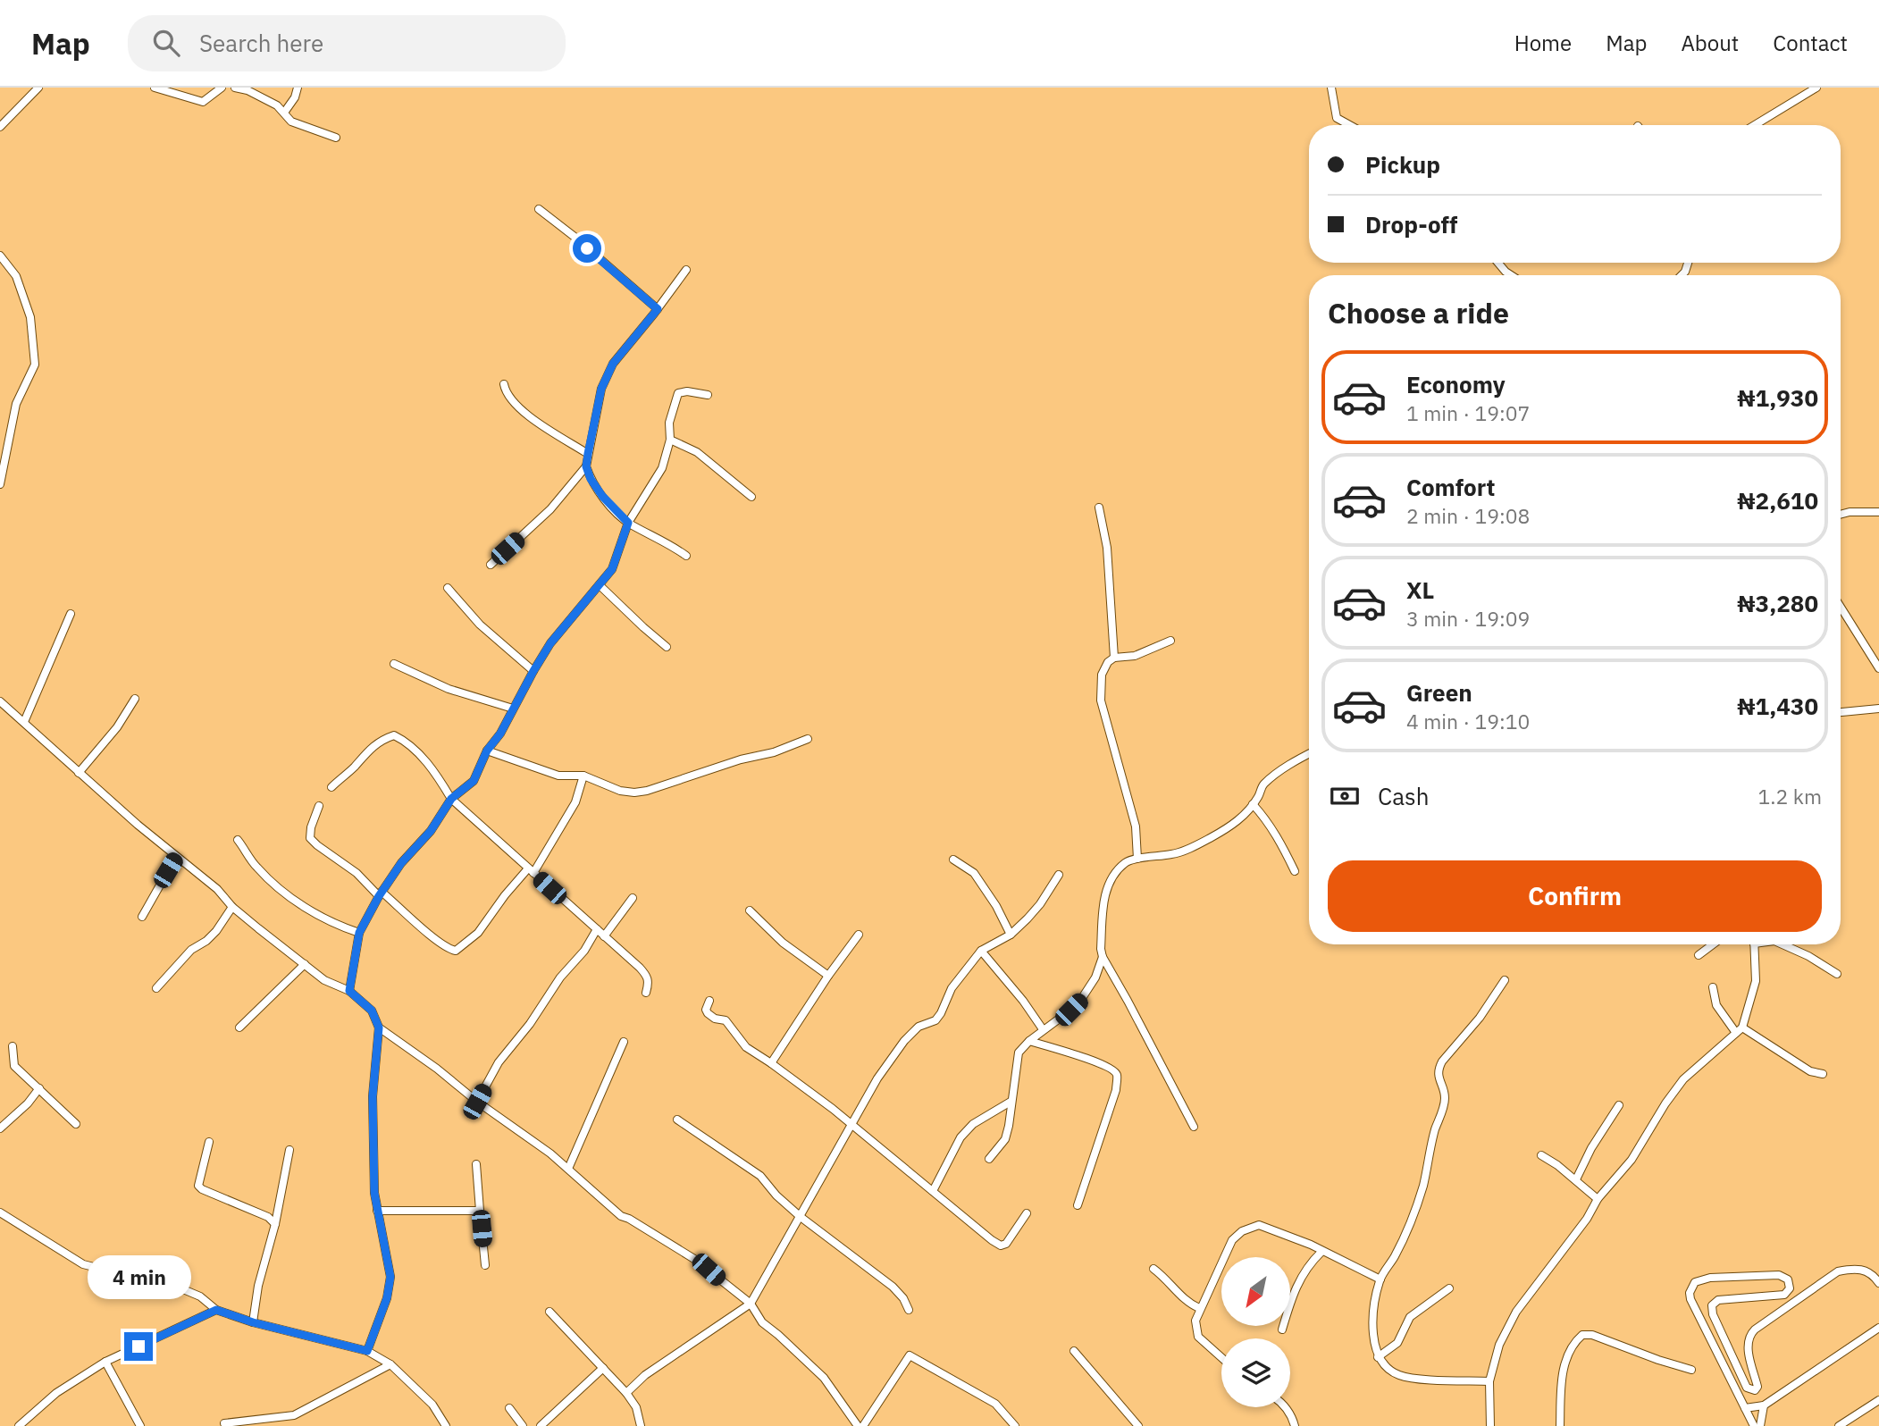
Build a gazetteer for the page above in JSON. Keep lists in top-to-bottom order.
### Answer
{
  "north": "bottom left",
  "page": {
    "header": "Map",
    "search": "Search here",
    "nav": [
      "Home",
      "Map",
      "About",
      "Contact"
    ],
    "banner": ["Pickup", "Drop-off"],
    "heading": "Choose a ride",
    "list": [
      {
        "name": "Economy",
        "note": "1 min · 19:07",
        "value": "₦1,930"
      },
      {
        "name": "Comfort",
        "note": "2 min · 19:08",
        "value": "₦2,610"
      },
      {
        "name": "XL",
        "note": "3 min · 19:09",
        "value": "₦3,280"
      },
      {
        "name": "Green",
        "note": "4 min · 19:10",
        "value": "₦1,430"
      }
    ],
    "pay": ["Cash", "1.2 km"],
    "buttons": "Confirm",
    "bubble": "4 min"
  }
}
